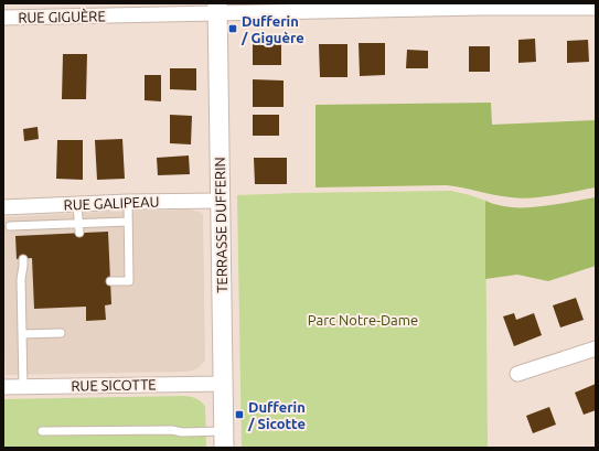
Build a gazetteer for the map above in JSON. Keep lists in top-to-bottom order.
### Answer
{
  "streets": {
    "street": [
      "RUE GIGUÈRE",
      "RUE GALIPEAU",
      "TERRASSE DUFFERIN",
      "RUE SICOTTE"
    ]
  },
  "crossings": [
    ["RUE GIGUÈRE", "TERRASSE DUFFERIN"],
    ["RUE GALIPEAU", "TERRASSE DUFFERIN"],
    ["TERRASSE DUFFERIN", "RUE SICOTTE"]
  ],
  "parks": ["Parc Notre-Dame"],
  "places": {
    "transit": ["Dufferin / Giguère", "Dufferin / Sicotte"]
  }
}
